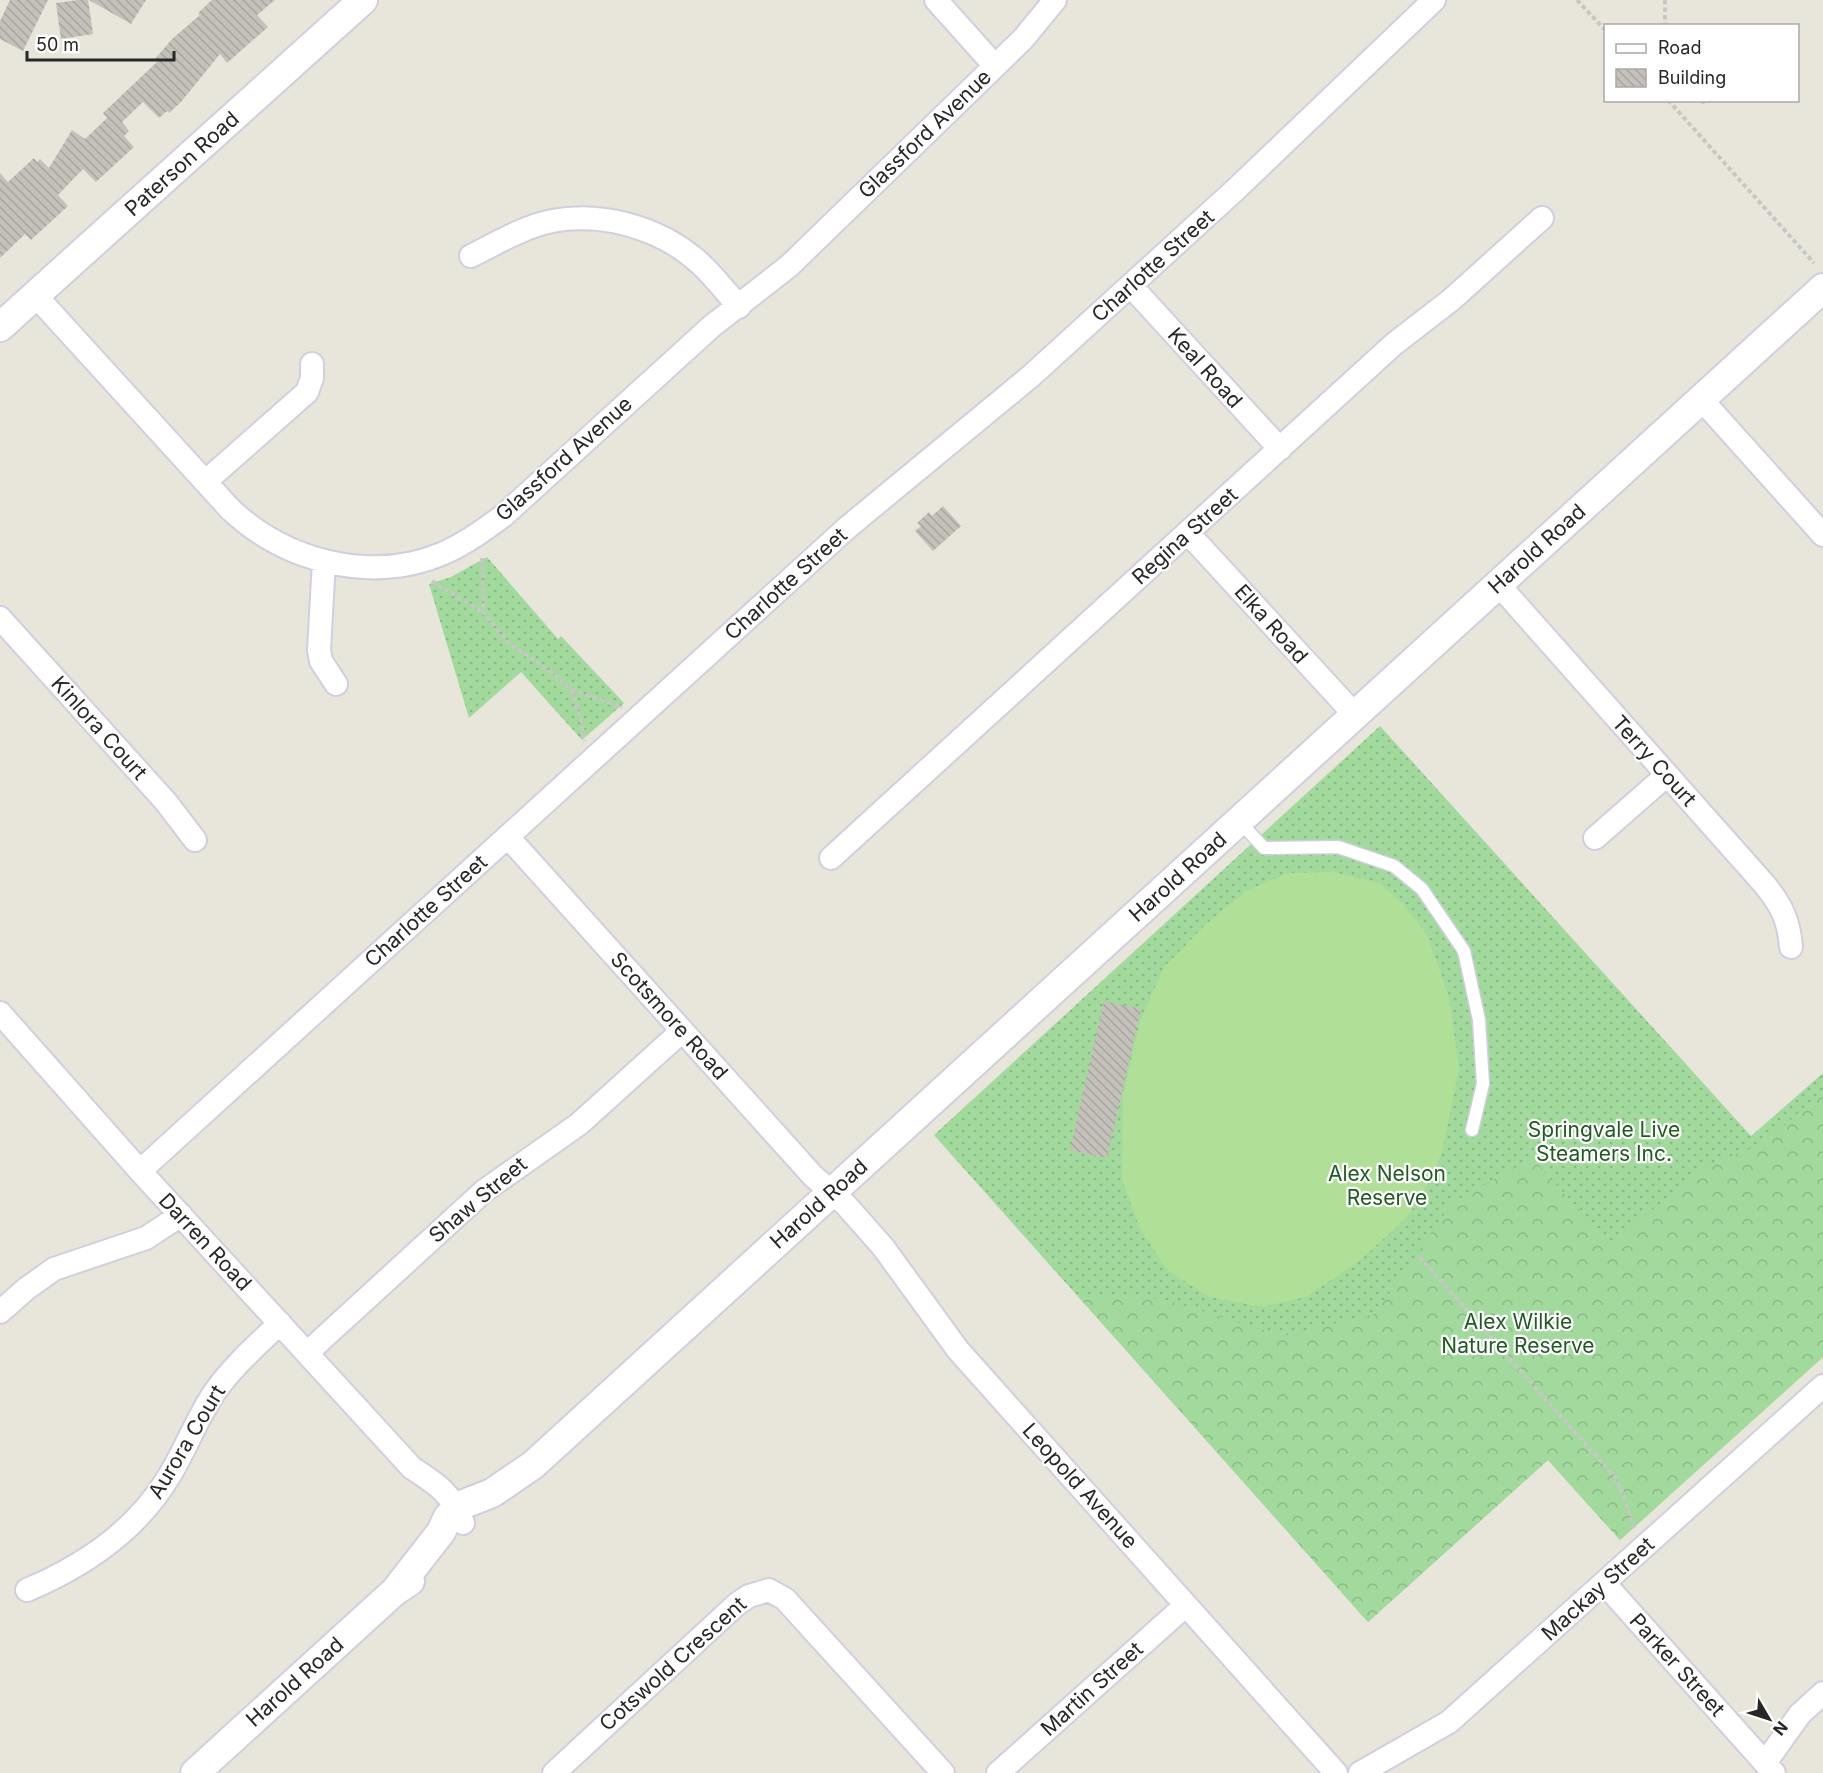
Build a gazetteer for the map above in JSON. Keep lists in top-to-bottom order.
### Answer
{
  "streets": {
    "street": [
      "Glassford Avenue",
      "Paterson Road",
      "Charlotte Street",
      "Keal Road",
      "Regina Street",
      "Harold Road",
      "Elka Road",
      "Kinlora Court",
      "Terry Court",
      "Scotsmore Road",
      "Shaw Street",
      "Darren Road",
      "Aurora Court",
      "Leopold Avenue",
      "Mackay Street",
      "Cotswold Crescent",
      "Parker Street",
      "Martin Street"
    ]
  },
  "crossings": [
    ["Glassford Avenue", "Paterson Road"],
    ["Charlotte Street", "Keal Road"],
    ["Charlotte Street", "Scotsmore Road"],
    ["Charlotte Street", "Darren Road"],
    ["Keal Road", "Regina Street"],
    ["Regina Street", "Elka Road"],
    ["Harold Road", "Elka Road"],
    ["Harold Road", "Terry Court"],
    ["Harold Road", "Scotsmore Road"],
    ["Harold Road", "Darren Road"],
    ["Harold Road", "Leopold Avenue"],
    ["Scotsmore Road", "Shaw Street"],
    ["Scotsmore Road", "Leopold Avenue"],
    ["Shaw Street", "Darren Road"],
    ["Darren Road", "Aurora Court"],
    ["Leopold Avenue", "Martin Street"],
    ["Mackay Street", "Parker Street"]
  ],
  "parks": ["Springvale Live Steamers Inc.", "Alex Nelson Reserve", "Alex Wilkie Nature Reserve"],
  "legend": ["Road", "Building"],
  "scale_bar": "50 m",
  "north": "bottom right"
}
